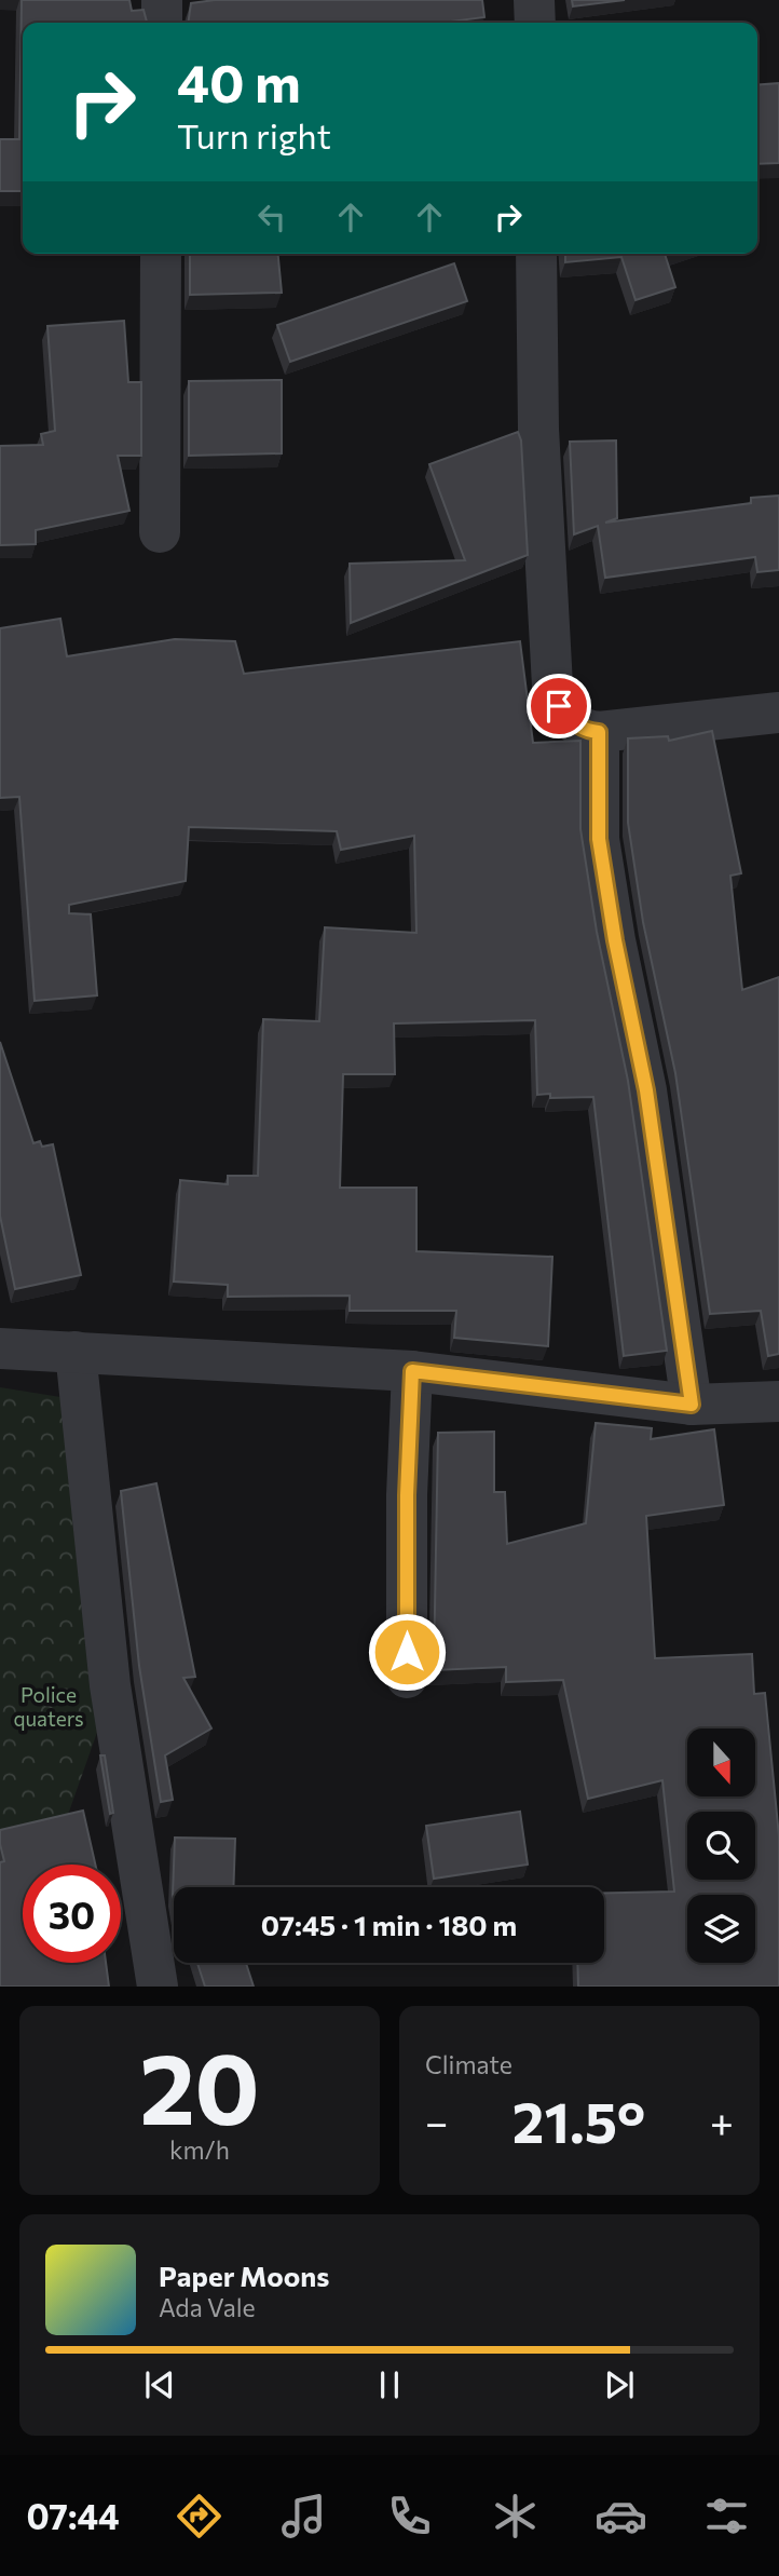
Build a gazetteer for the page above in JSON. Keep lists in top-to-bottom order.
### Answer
{
  "parks": ["Police quaters"],
  "north": "bottom",
  "page": {
    "turn": ["40 m", "Turn right"],
    "limit": "30",
    "trip": "07:45 · 1 min · 180 m",
    "tile": [
      ["20", "km/h"],
      "Climate"
    ],
    "heat": ["−", "21.5°", "+"],
    "song": ["Paper Moons", "Ada Vale"],
    "tabs": "07:44"
  }
}
